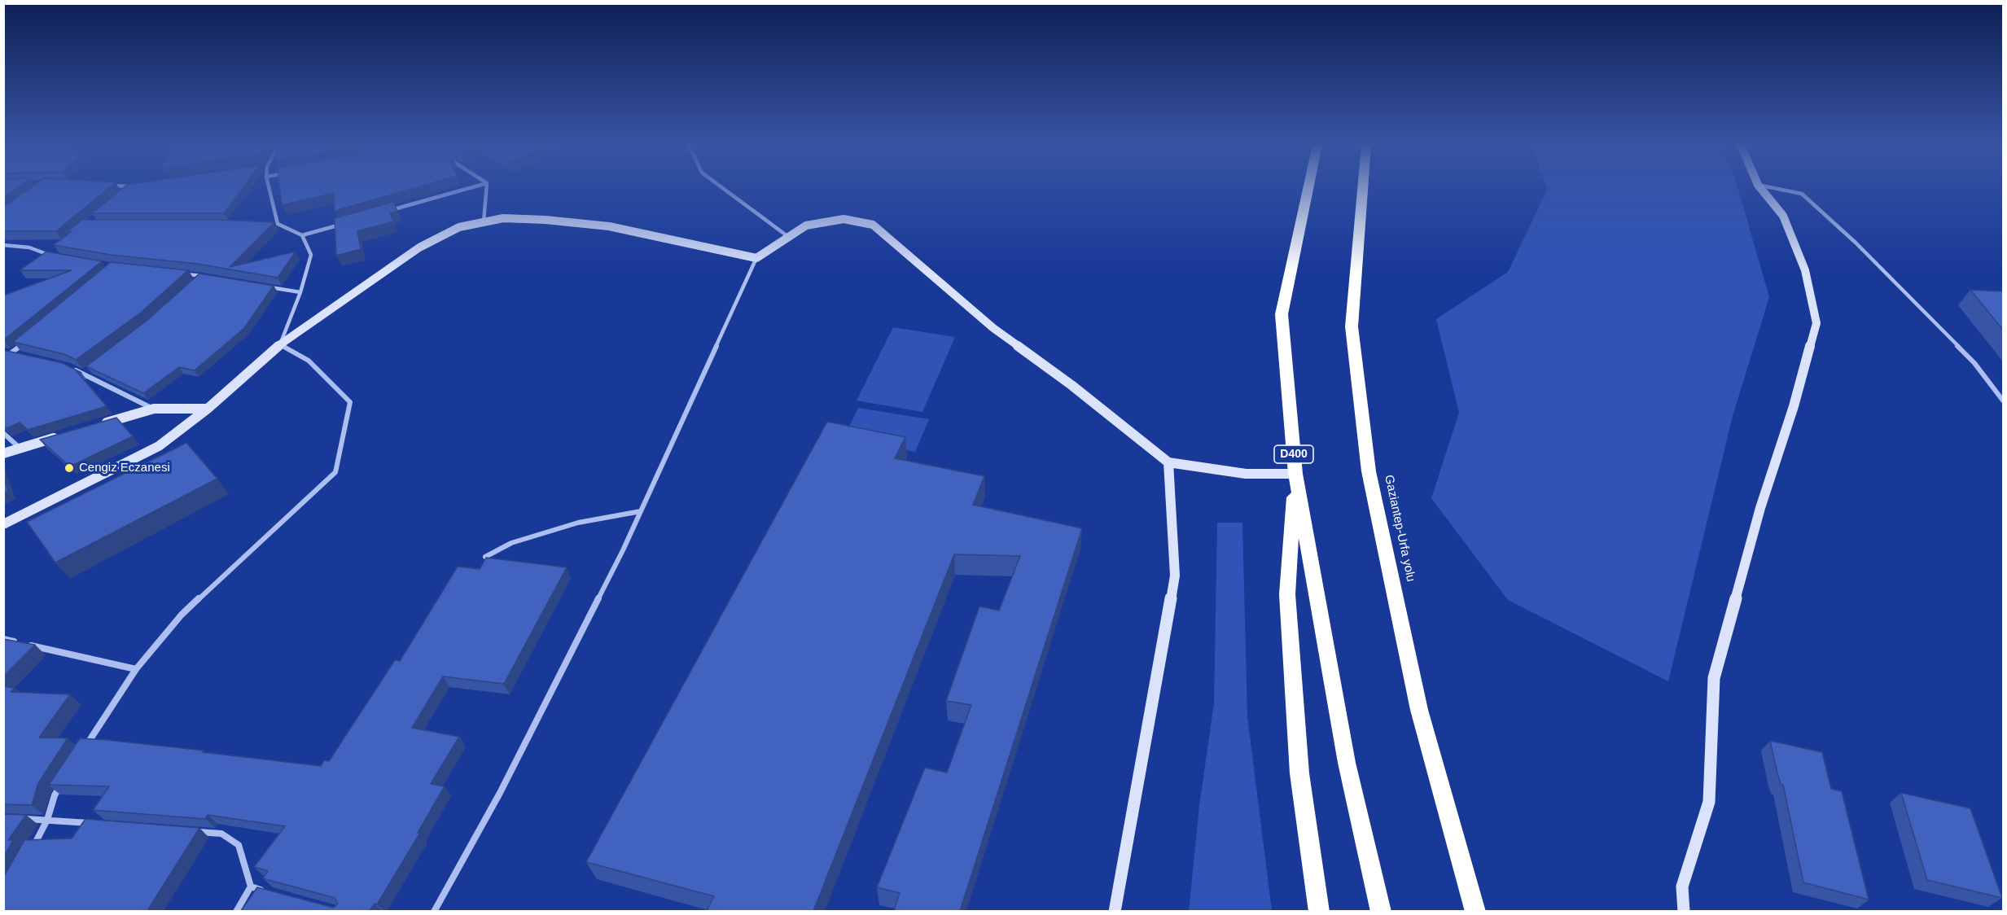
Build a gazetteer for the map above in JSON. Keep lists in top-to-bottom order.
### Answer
{
  "streets": {
    "highway": ["D400", "Gaziantep-Urfa yolu"]
  },
  "places": ["Cengiz Eczanesi"]
}
